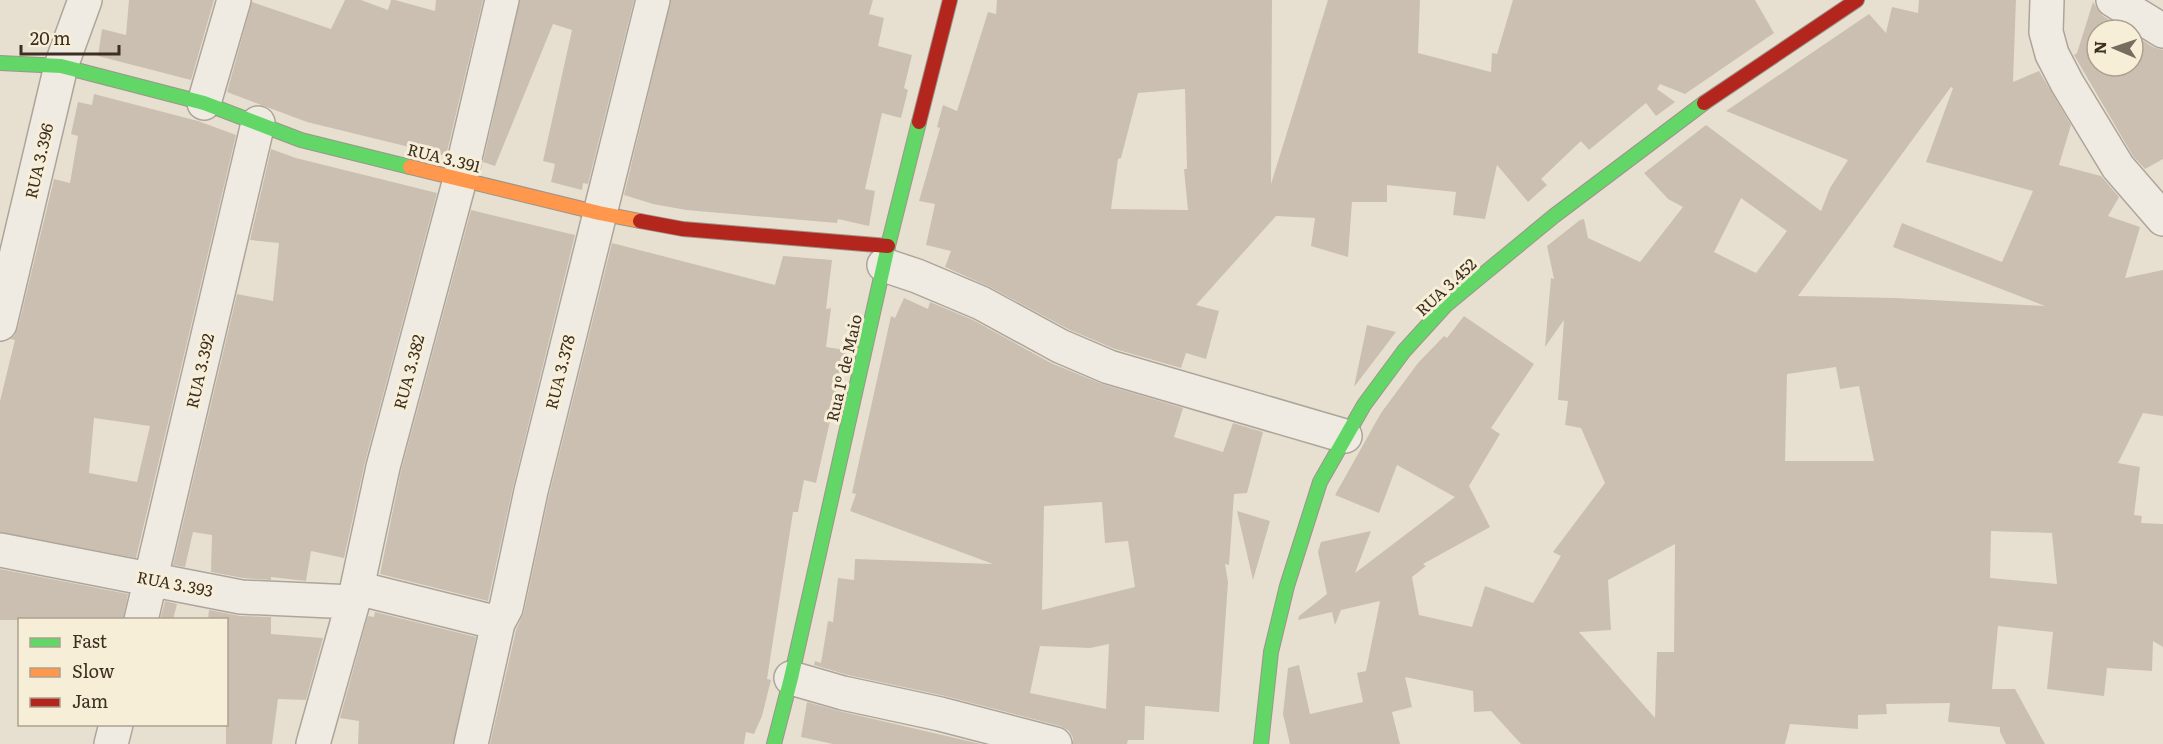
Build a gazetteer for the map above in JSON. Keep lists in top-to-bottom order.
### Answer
{
  "streets": {
    "street": [
      "RUA 3.391",
      "RUA 3.396",
      "RUA 3.452",
      "Rua 1º de Maio",
      "RUA 3.392",
      "RUA 3.382",
      "RUA 3.378",
      "RUA 3.393"
    ]
  },
  "crossings": [
    ["RUA 3.391", "RUA 3.396"],
    ["RUA 3.391", "Rua 1º de Maio"],
    ["RUA 3.391", "RUA 3.392"],
    ["RUA 3.391", "RUA 3.382"],
    ["RUA 3.391", "RUA 3.378"],
    ["RUA 3.392", "RUA 3.393"],
    ["RUA 3.382", "RUA 3.393"],
    ["RUA 3.378", "RUA 3.393"]
  ],
  "legend": ["Fast", "Slow", "Jam"],
  "scale_bar": "20 m",
  "north": "left"
}
